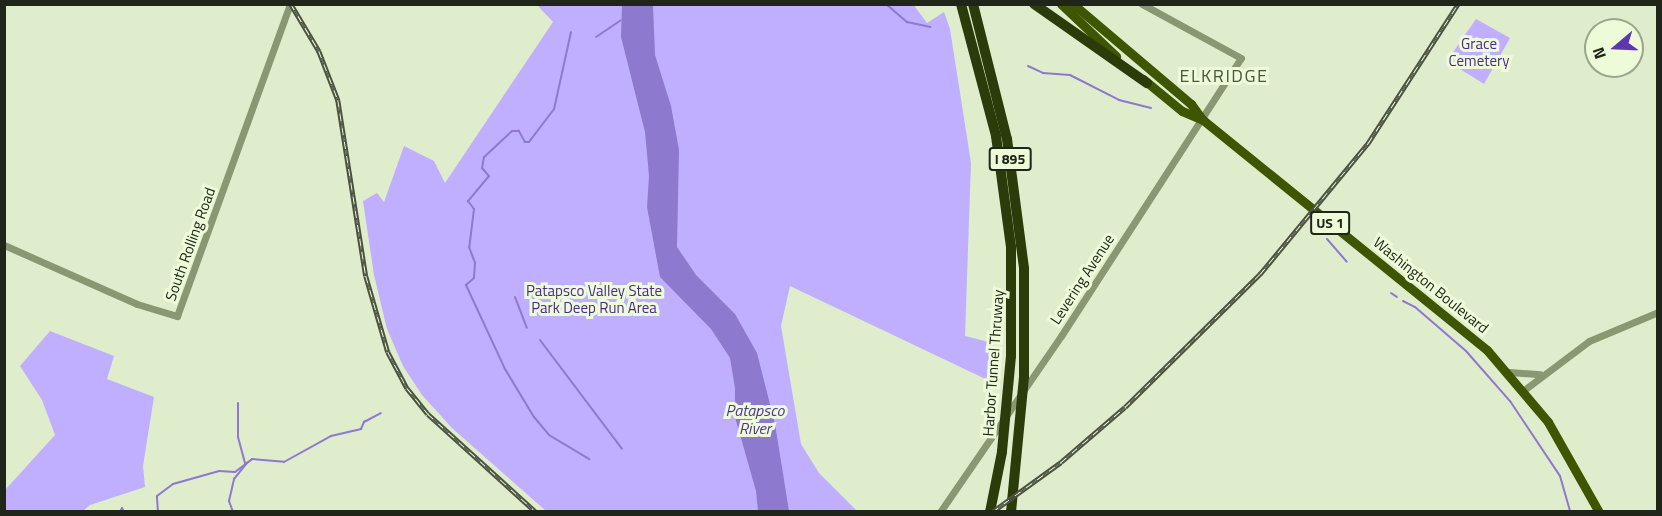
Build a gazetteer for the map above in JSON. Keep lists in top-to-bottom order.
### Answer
{
  "streets": {
    "highway": ["I 895", "Harbor Tunnel Thruway"],
    "main road": ["US 1", "Washington Boulevard"],
    "street": ["South Rolling Road", "Levering Avenue"]
  },
  "crossings": [
    ["Levering Avenue", "Washington Boulevard"]
  ],
  "districts": ["ELKRIDGE"],
  "water": ["Patapsco River"],
  "parks": ["Grace Cemetery", "Patapsco Valley State Park Deep Run Area"],
  "north": "left"
}
